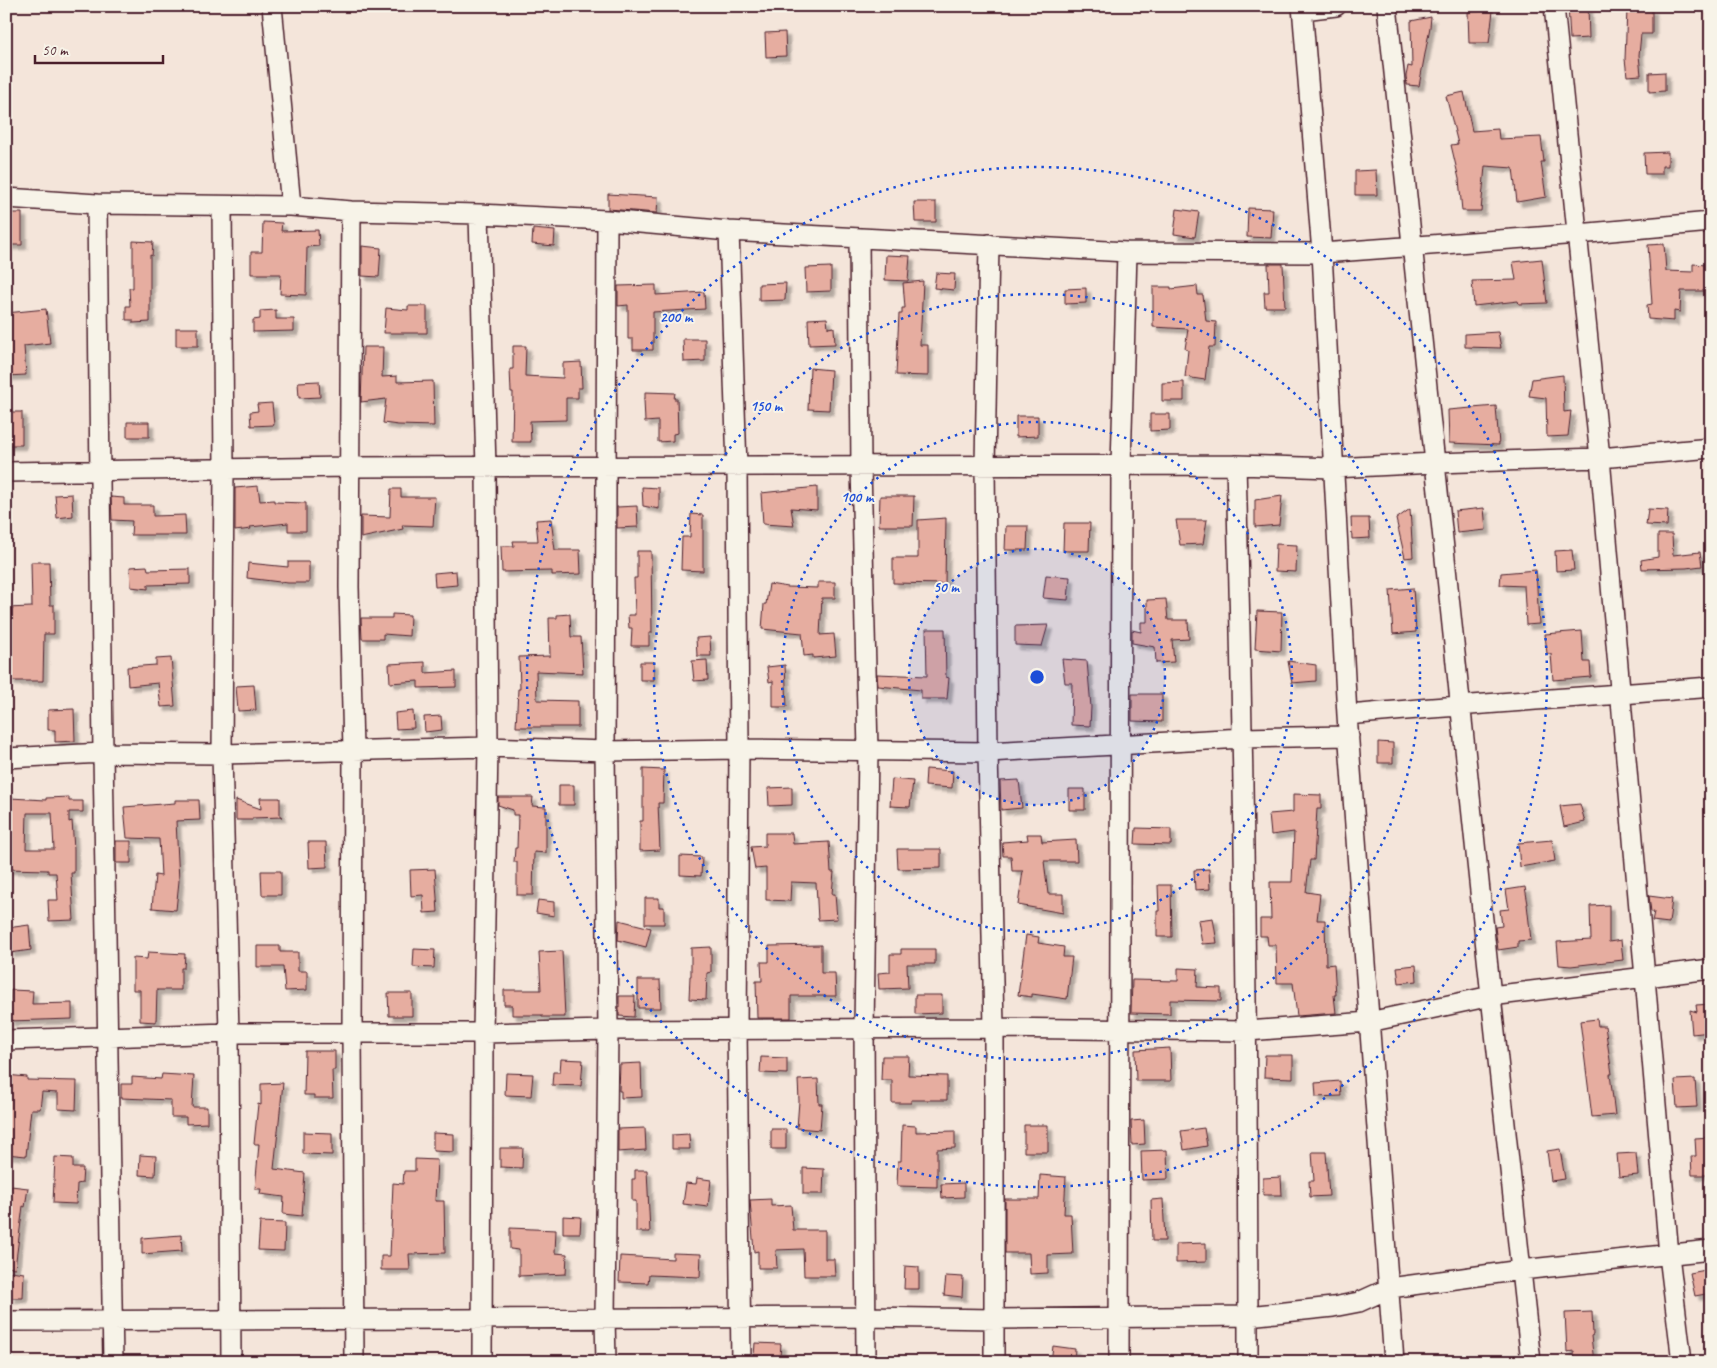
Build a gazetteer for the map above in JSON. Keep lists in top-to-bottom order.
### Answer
{
  "scale_bar": "50 m",
  "rings": [
    "200 m",
    "150 m",
    "100 m",
    "50 m"
  ]
}
